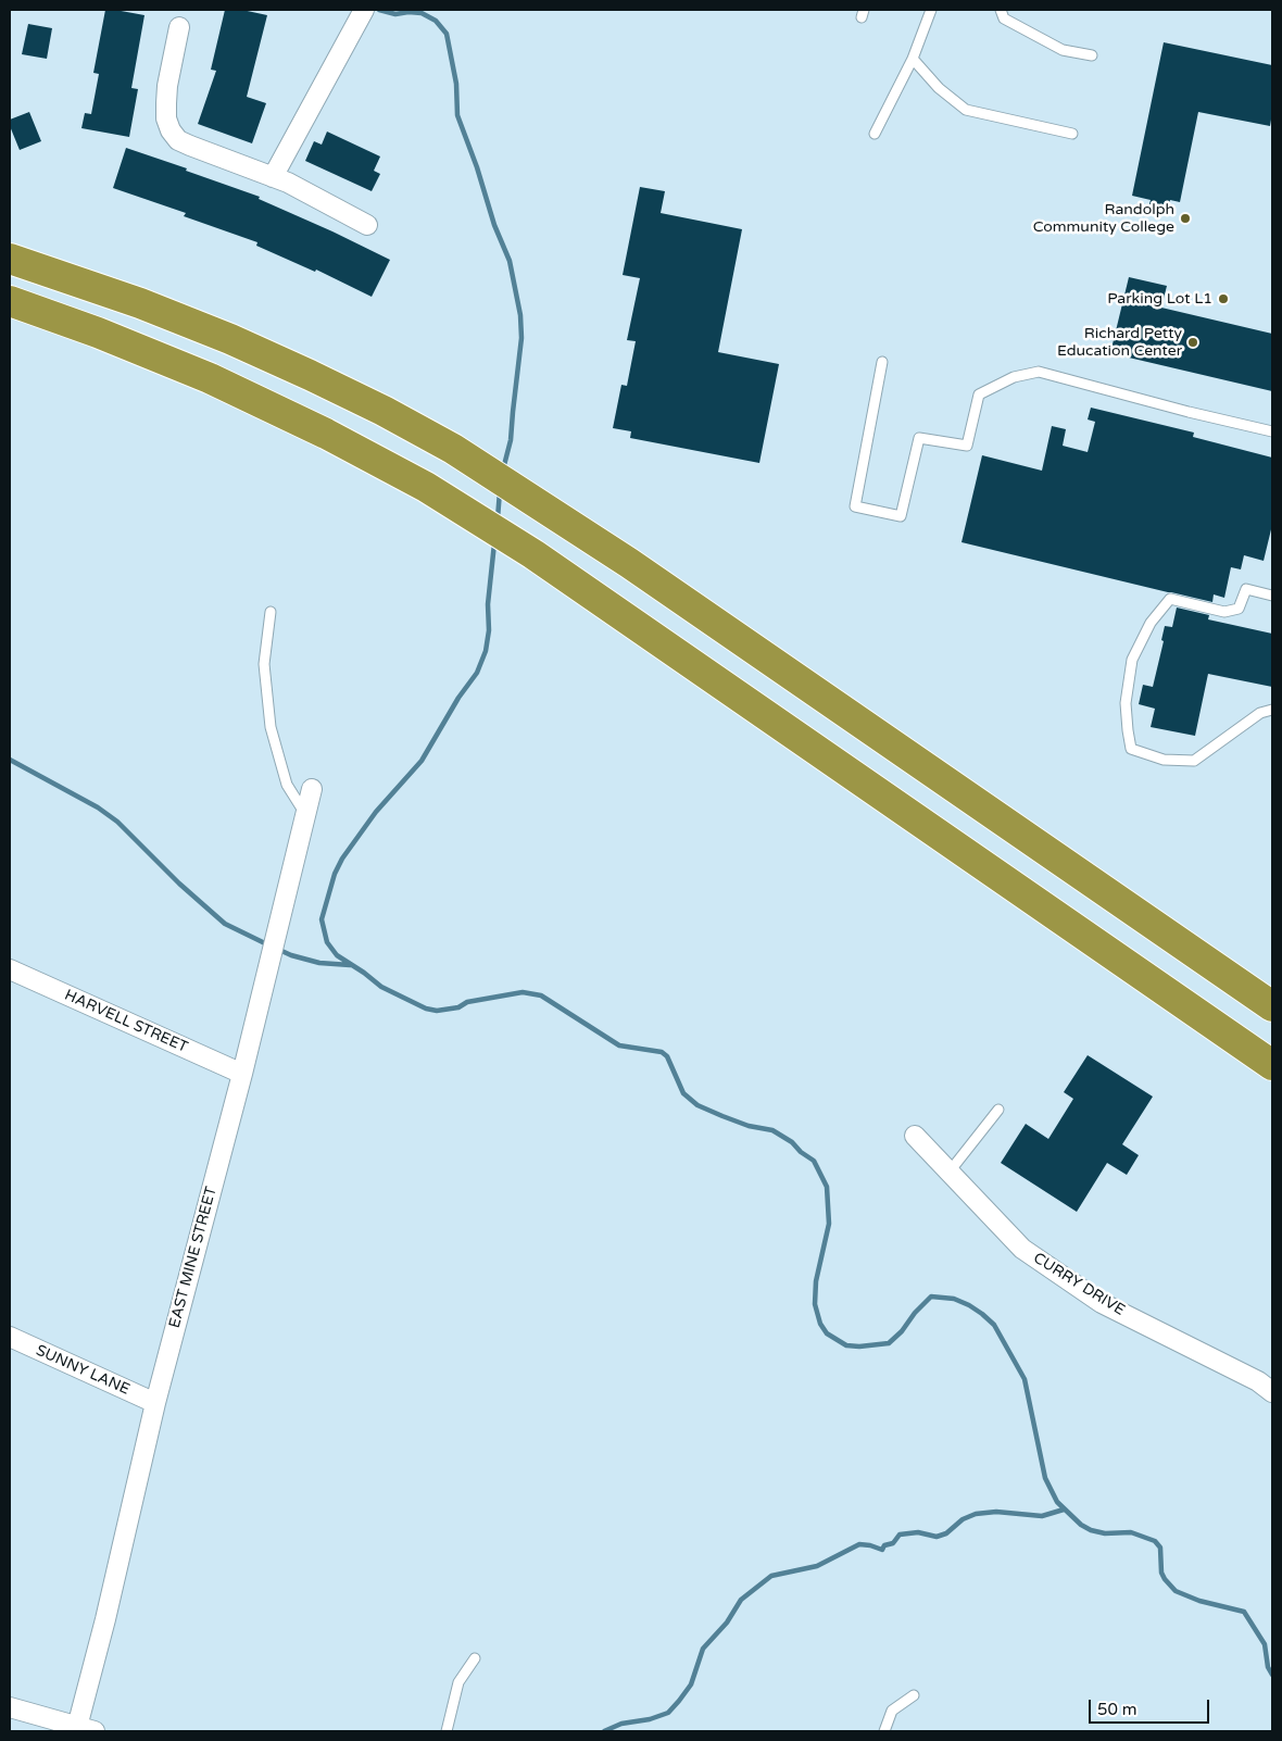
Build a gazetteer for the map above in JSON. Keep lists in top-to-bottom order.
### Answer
{
  "streets": {
    "street": [
      "HARVELL STREET",
      "EAST MINE STREET",
      "CURRY DRIVE",
      "SUNNY LANE"
    ]
  },
  "crossings": [
    ["HARVELL STREET", "EAST MINE STREET"],
    ["EAST MINE STREET", "SUNNY LANE"]
  ],
  "places": ["Randolph Community College", "Parking Lot L1", "Richard Petty Education Center"],
  "scale_bar": "50 m"
}
